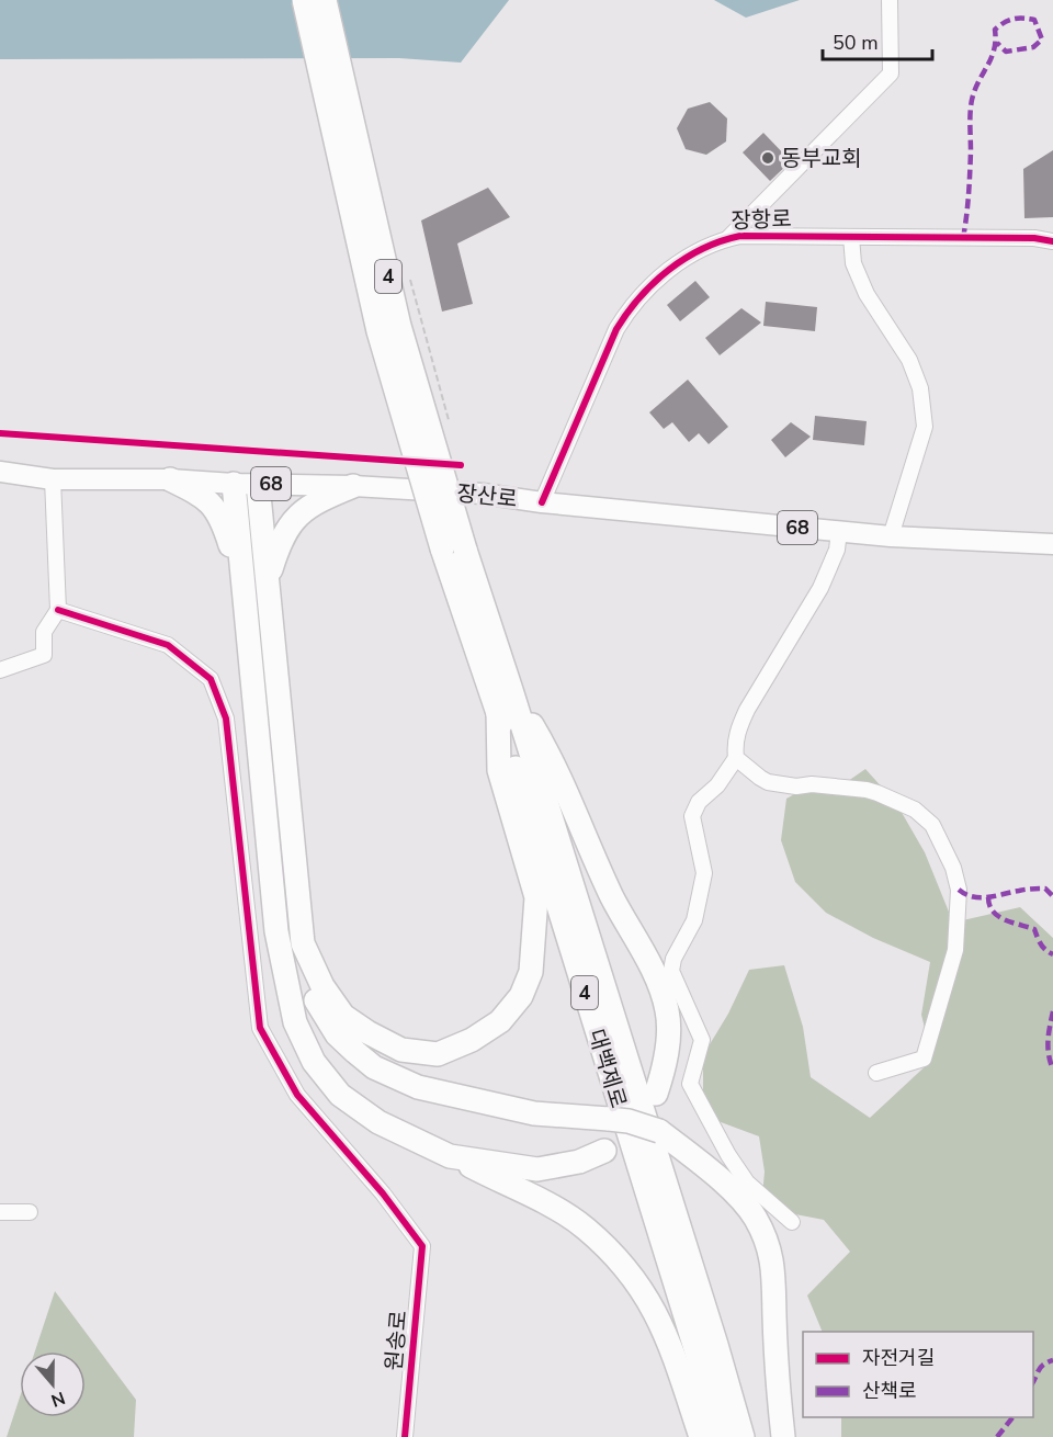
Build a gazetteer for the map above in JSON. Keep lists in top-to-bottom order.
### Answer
{
  "streets": {
    "highway": ["4", "대백제로"],
    "main road": ["68", "장산로"],
    "street": ["장항로", "원송로"]
  },
  "crossings": [
    ["장항로", "장산로"],
    ["4", "대백제로"]
  ],
  "places": ["동부교회"],
  "legend": ["자전거길", "산책로"],
  "scale_bar": "50 m",
  "north": "bottom"
}
